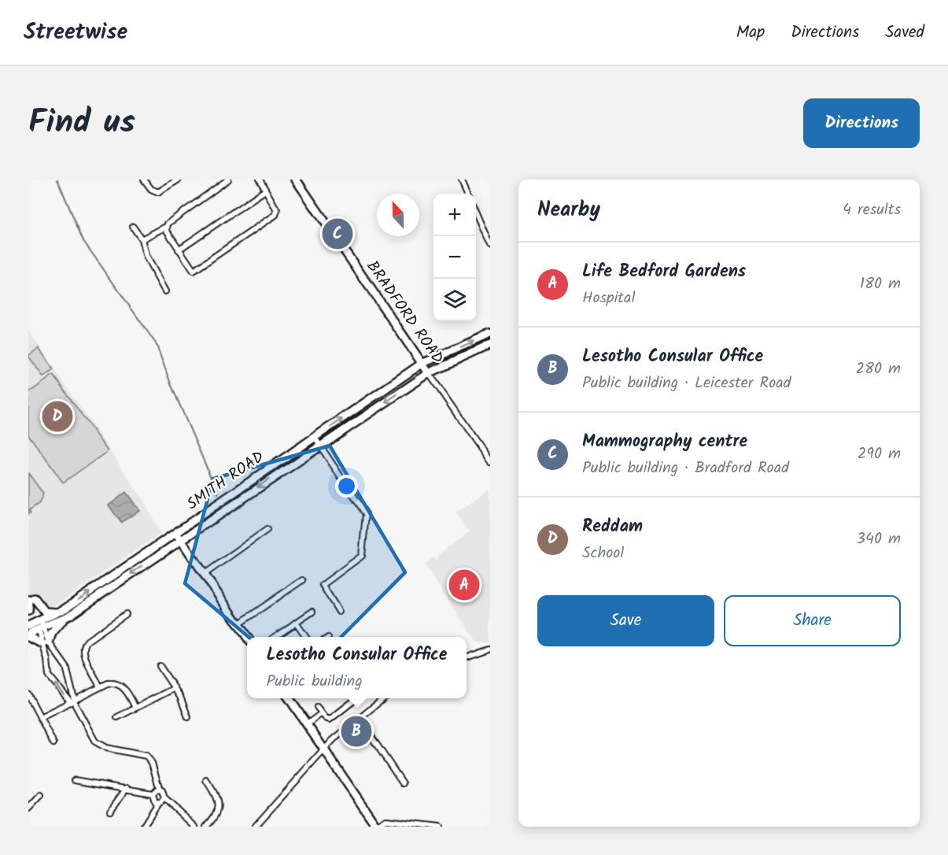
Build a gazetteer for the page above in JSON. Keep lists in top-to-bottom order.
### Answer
{
  "streets": {
    "main road": ["BRADFORD ROAD", "SMITH ROAD"]
  },
  "crossings": [
    ["BRADFORD ROAD", "SMITH ROAD"]
  ],
  "north": "top",
  "page": {
    "header": "Streetwise",
    "nav": ["Map", "Directions", "Saved"],
    "title": "Find us",
    "buttons": [
      "Directions",
      ["Save", "Share"]
    ],
    "heading": ["Nearby", "4 results"],
    "map_buttons": ["+", "−"],
    "pins": [
      "C",
      "D",
      "A",
      "B"
    ],
    "list": [
      {
        "mark": "A",
        "name": "Life Bedford Gardens",
        "note": "Hospital",
        "value": "180 m"
      },
      {
        "mark": "B",
        "name": "Lesotho Consular Office",
        "note": "Public building · Leicester Road",
        "value": "280 m"
      },
      {
        "mark": "C",
        "name": "Mammography centre",
        "note": "Public building · Bradford Road",
        "value": "290 m"
      },
      {
        "mark": "D",
        "name": "Reddam",
        "note": "School",
        "value": "340 m"
      }
    ],
    "popup": ["Lesotho Consular Office", "Public building"]
  }
}
